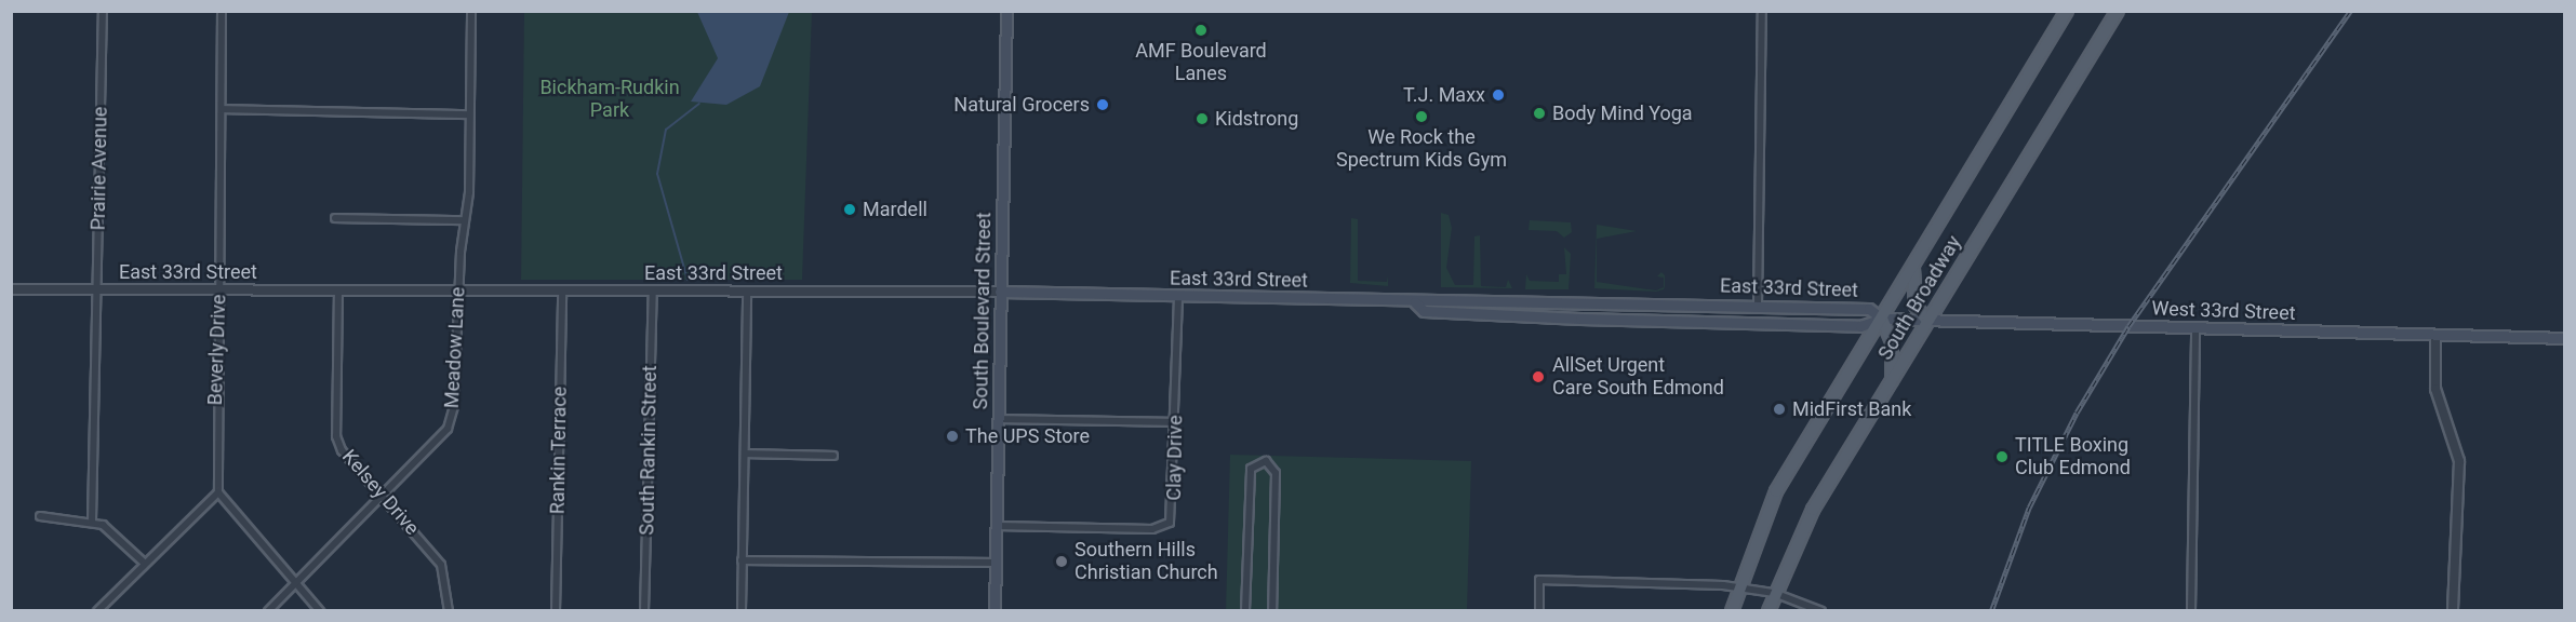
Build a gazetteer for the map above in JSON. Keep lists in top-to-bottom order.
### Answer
{
  "streets": {
    "main road": [
      "East 33rd Street",
      "South Broadway",
      "South Boulevard Street",
      "West 33rd Street"
    ],
    "street": [
      "Prairie Avenue",
      "Meadow Lane",
      "Beverly Drive",
      "Rankin Terrace",
      "South Rankin Street",
      "Clay Drive",
      "Kelsey Drive"
    ]
  },
  "crossings": [
    ["Prairie Avenue", "East 33rd Street"],
    ["East 33rd Street", "South Broadway"],
    ["East 33rd Street", "South Boulevard Street"],
    ["East 33rd Street", "West 33rd Street"],
    ["East 33rd Street", "Meadow Lane"],
    ["East 33rd Street", "Beverly Drive"],
    ["East 33rd Street", "Rankin Terrace"],
    ["East 33rd Street", "South Rankin Street"],
    ["East 33rd Street", "Clay Drive"],
    ["East 33rd Street", "Kelsey Drive"],
    ["South Broadway", "West 33rd Street"],
    ["South Boulevard Street", "Clay Drive"],
    ["Meadow Lane", "Kelsey Drive"]
  ],
  "parks": ["Bickham-Rudkin Park"],
  "places": [
    "AMF Boulevard Lanes",
    "T.J. Maxx",
    "Natural Grocers",
    "Body Mind Yoga",
    "We Rock the Spectrum Kids Gym",
    "Kidstrong",
    "Mardell",
    "AllSet Urgent Care South Edmond",
    "MidFirst Bank",
    "The UPS Store",
    "TITLE Boxing Club Edmond",
    "Southern Hills Christian Church"
  ]
}
